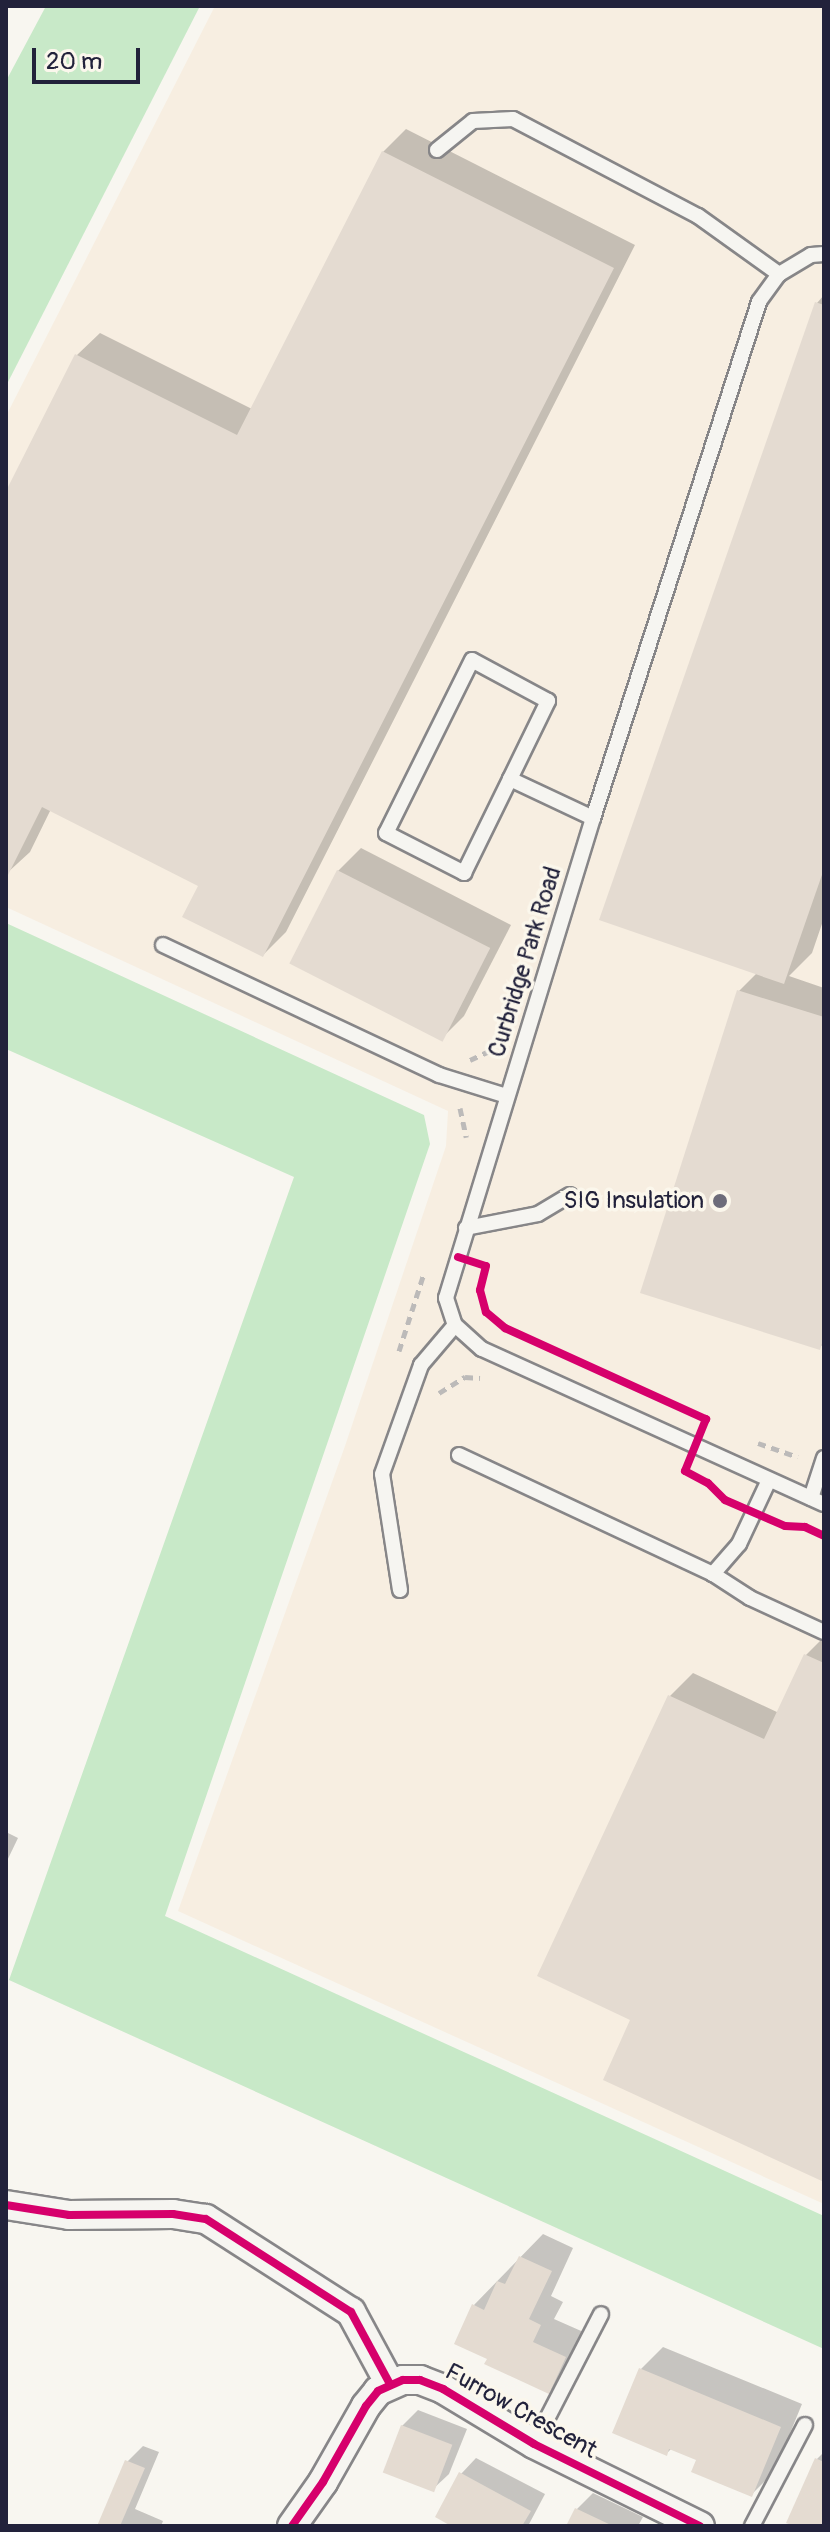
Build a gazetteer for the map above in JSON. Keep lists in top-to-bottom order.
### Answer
{
  "streets": {
    "street": ["Furrow Crescent"],
    "lane": ["Curbridge Park Road"]
  },
  "places": ["SIG Insulation"],
  "scale_bar": "20 m"
}
